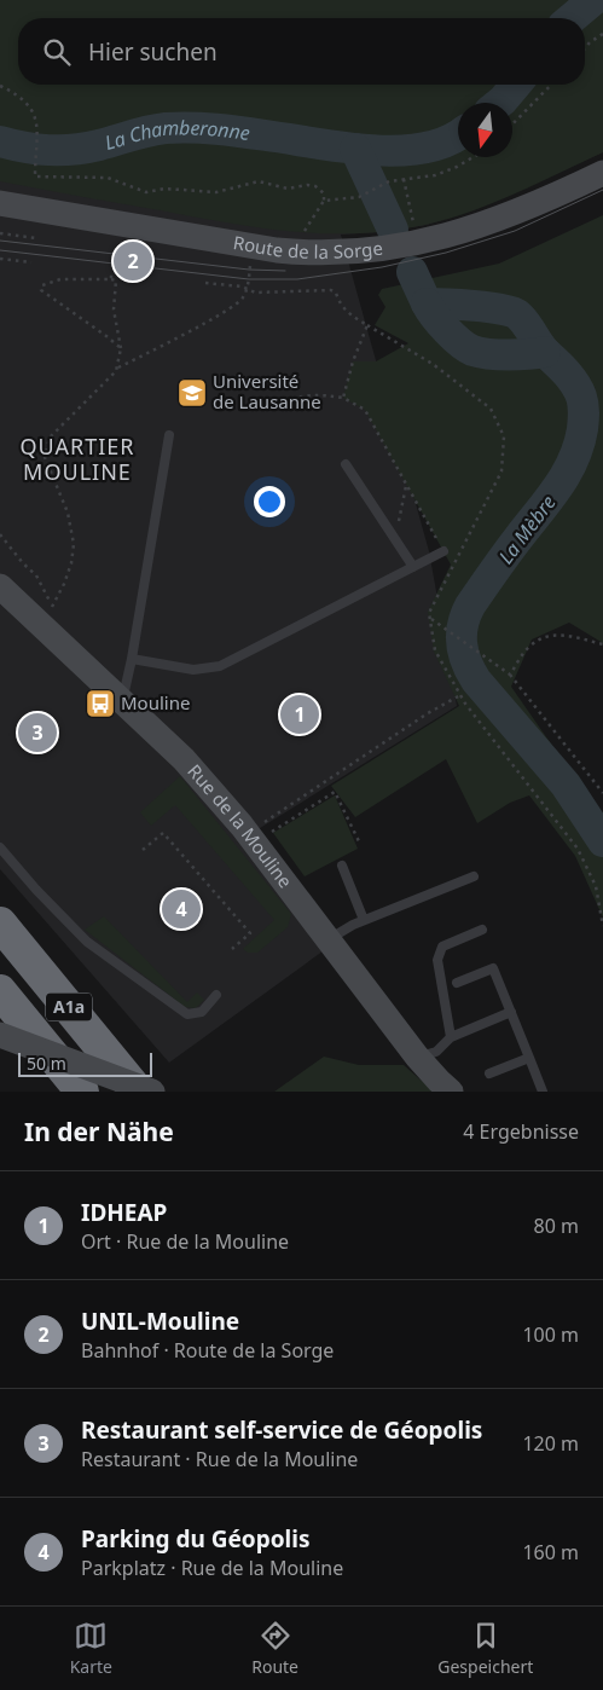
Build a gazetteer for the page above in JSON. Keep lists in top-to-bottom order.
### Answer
{
  "streets": {
    "highway": ["A1a"],
    "street": ["Route de la Sorge", "Rue de la Mouline"]
  },
  "districts": ["QUARTIER MOULINE"],
  "water": ["La Chamberonne", "La Mèbre"],
  "places": {
    "school or university": ["Université de Lausanne"],
    "bus stop": ["Mouline"]
  },
  "scale_bar": "50 m",
  "north": "bottom",
  "page": {
    "search": "Hier suchen",
    "pins": [
      "2",
      "1",
      "3",
      "4"
    ],
    "scale": "50 m",
    "heading": ["In der Nähe", "4 Ergebnisse"],
    "list": [
      {
        "mark": "1",
        "name": "IDHEAP",
        "note": "Ort · Rue de la Mouline",
        "value": "80 m"
      },
      {
        "mark": "2",
        "name": "UNIL-Mouline",
        "note": "Bahnhof · Route de la Sorge",
        "value": "100 m"
      },
      {
        "mark": "3",
        "name": "Restaurant self-service de Géopolis",
        "note": "Restaurant · Rue de la Mouline",
        "value": "120 m"
      },
      {
        "mark": "4",
        "name": "Parking du Géopolis",
        "note": "Parkplatz · Rue de la Mouline",
        "value": "160 m"
      }
    ],
    "nav": ["Karte", "Route", "Gespeichert"]
  }
}
